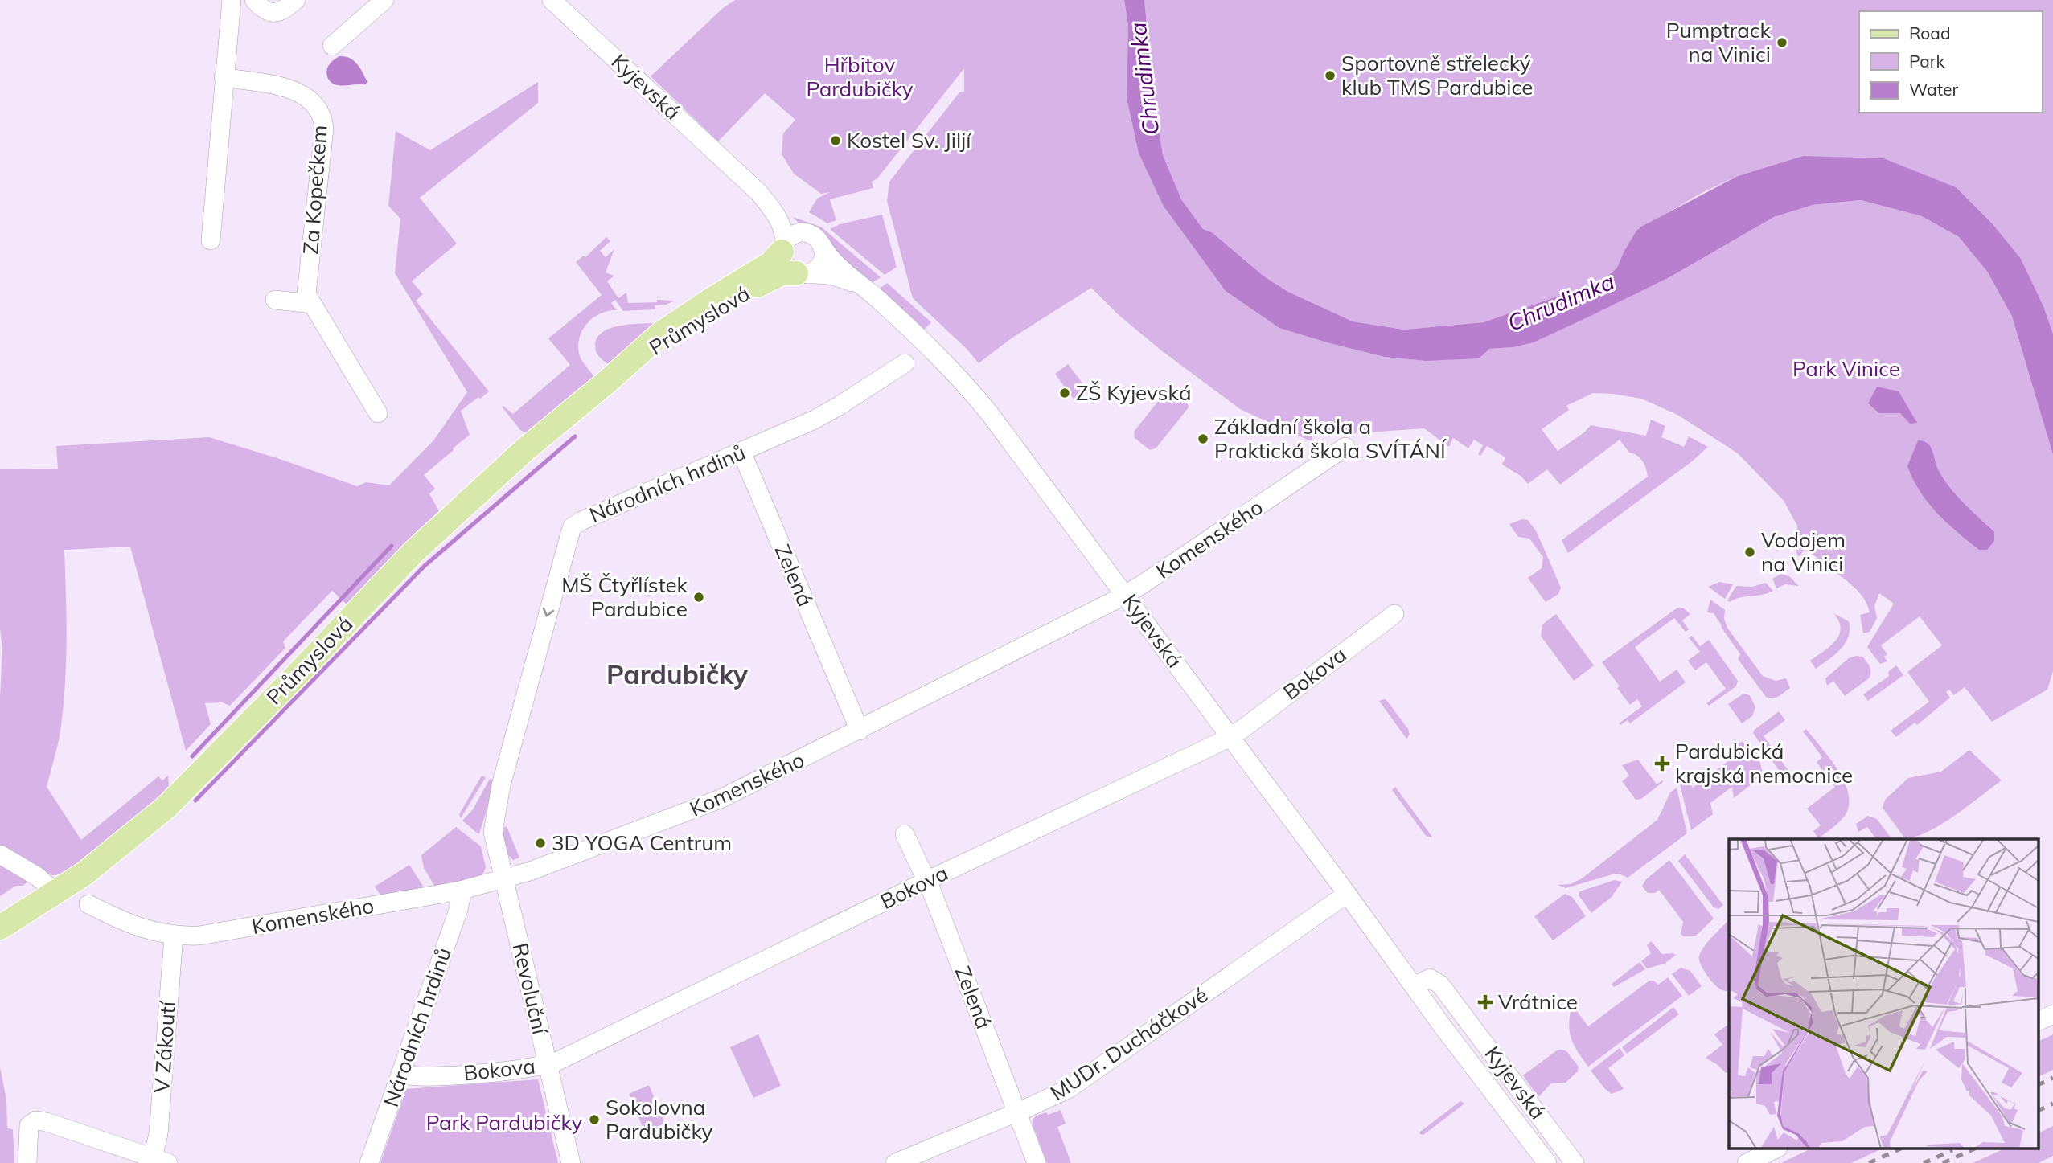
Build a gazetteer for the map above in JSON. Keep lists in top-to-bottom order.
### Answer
{
  "streets": {
    "main road": ["Průmyslová"],
    "street": [
      "Kyjevská",
      "Za Kopečkem",
      "Národních hrdinů",
      "Komenského",
      "Zelená",
      "Bokova",
      "Revoluční",
      "MUDr. Ducháčkové",
      "V Zákoutí"
    ]
  },
  "crossings": [
    ["Kyjevská", "Průmyslová"],
    ["Kyjevská", "Komenského"],
    ["Kyjevská", "Bokova"],
    ["Kyjevská", "MUDr. Ducháčkové"],
    ["Národních hrdinů", "Komenského"],
    ["Národních hrdinů", "Zelená"],
    ["Národních hrdinů", "Bokova"],
    ["Národních hrdinů", "Revoluční"],
    ["Komenského", "Zelená"],
    ["Komenského", "Revoluční"],
    ["Komenského", "V Zákoutí"],
    ["Zelená", "Bokova"],
    ["Zelená", "MUDr. Ducháčkové"],
    ["Bokova", "Revoluční"]
  ],
  "one_way": ["Národních hrdinů"],
  "districts": ["Pardubičky"],
  "water": ["Chrudimka"],
  "parks": ["Hřbitov Pardubičky", "Park Vinice", "Park Pardubičky"],
  "places": {
    "other": [
      "Pumptrack na Vinici",
      "Sportovně střelecký klub TMS Pardubice",
      "Kostel Sv. Jiljí",
      "ZŠ Kyjevská",
      "Základní škola a Praktická škola SVÍTÁNÍ",
      "Vodojem na Vinici",
      "MŠ Čtyřlístek Pardubice",
      "3D YOGA Centrum",
      "Sokolovna Pardubičky"
    ],
    "health": ["Pardubická krajská nemocnice", "Vrátnice"]
  },
  "legend": ["Road", "Park", "Water"]
}
